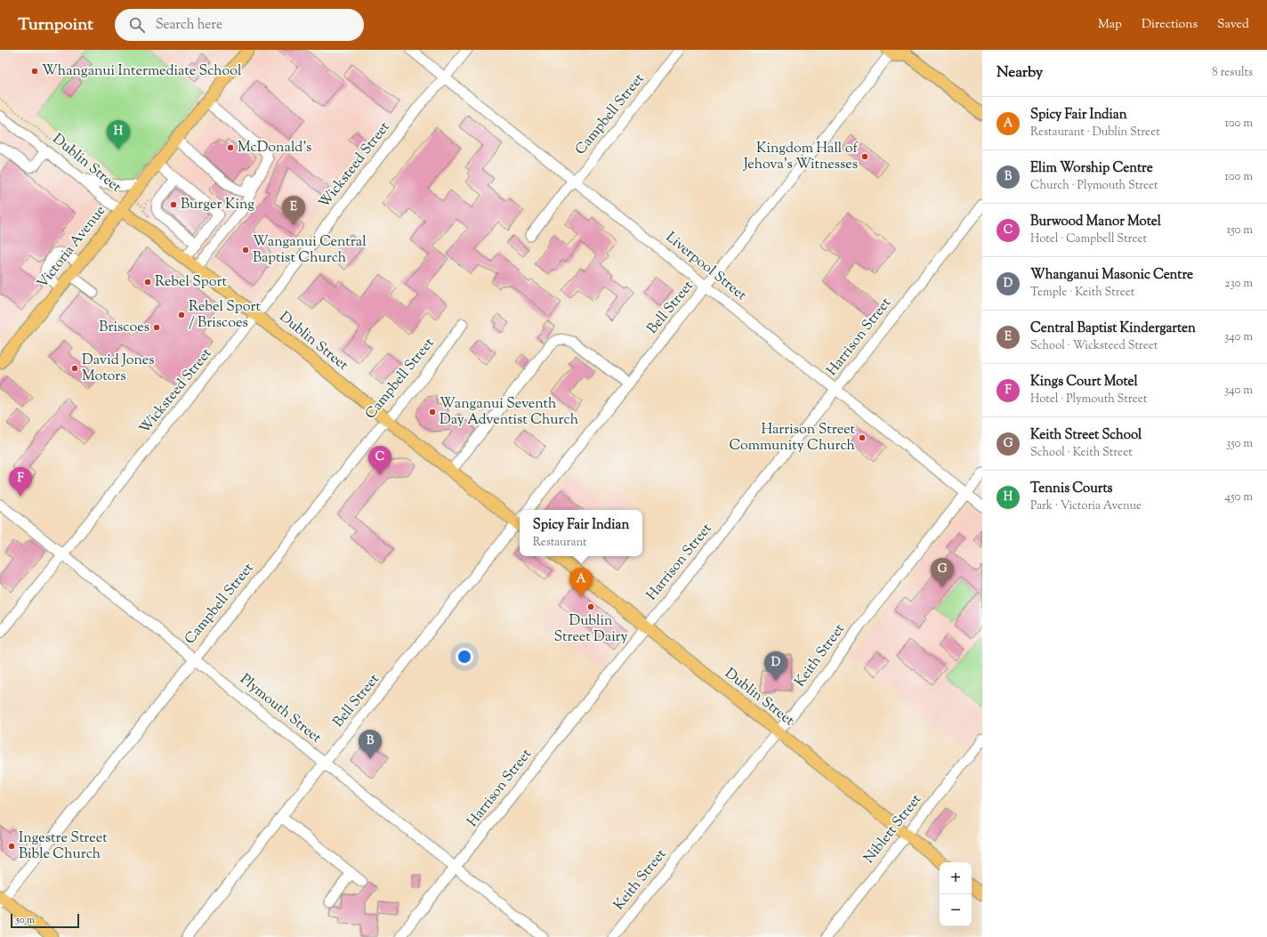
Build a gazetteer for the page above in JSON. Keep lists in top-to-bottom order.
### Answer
{
  "streets": {
    "main road": ["Dublin Street", "Victoria Avenue"],
    "street": [
      "Campbell Street",
      "Wicksteed Street",
      "Liverpool Street",
      "Bell Street",
      "Harrison Street",
      "Keith Street",
      "Plymouth Street",
      "Niblett Street"
    ]
  },
  "crossings": [
    ["Campbell Street", "Dublin Street"],
    ["Campbell Street", "Liverpool Street"],
    ["Campbell Street", "Plymouth Street"],
    ["Dublin Street", "Wicksteed Street"],
    ["Dublin Street", "Victoria Avenue"],
    ["Dublin Street", "Harrison Street"],
    ["Dublin Street", "Keith Street"],
    ["Dublin Street", "Niblett Street"],
    ["Wicksteed Street", "Liverpool Street"],
    ["Wicksteed Street", "Plymouth Street"],
    ["Liverpool Street", "Bell Street"],
    ["Liverpool Street", "Harrison Street"],
    ["Liverpool Street", "Keith Street"],
    ["Bell Street", "Plymouth Street"],
    ["Harrison Street", "Plymouth Street"]
  ],
  "places": [
    "Whanganui Intermediate School",
    "McDonald's",
    "Kingdom Hall of Jehova's Witnesses",
    "Burger King",
    "Wanganui Central Baptist Church",
    "Rebel Sport",
    "Rebel Sport / Briscoes",
    "Briscoes",
    "David Jones Motors",
    "Wanganui Seventh Day Adventist Church",
    "Harrison Street Community Church",
    "Dublin Street Dairy",
    "Ingestre Street Bible Church"
  ],
  "scale_bar": "50 m",
  "page": {
    "header": "Turnpoint",
    "search": "Search here",
    "nav": ["Map", "Directions", "Saved"],
    "heading": ["Nearby", "8 results"],
    "list": [
      {
        "mark": "A",
        "name": "Spicy Fair Indian",
        "note": "Restaurant · Dublin Street",
        "value": "100 m"
      },
      {
        "mark": "B",
        "name": "Elim Worship Centre",
        "note": "Church · Plymouth Street",
        "value": "100 m"
      },
      {
        "mark": "C",
        "name": "Burwood Manor Motel",
        "note": "Hotel · Campbell Street",
        "value": "150 m"
      },
      {
        "mark": "D",
        "name": "Whanganui Masonic Centre",
        "note": "Temple · Keith Street",
        "value": "230 m"
      },
      {
        "mark": "E",
        "name": "Central Baptist Kindergarten",
        "note": "School · Wicksteed Street",
        "value": "340 m"
      },
      {
        "mark": "F",
        "name": "Kings Court Motel",
        "note": "Hotel · Plymouth Street",
        "value": "340 m"
      },
      {
        "mark": "G",
        "name": "Keith Street School",
        "note": "School · Keith Street",
        "value": "350 m"
      },
      {
        "mark": "H",
        "name": "Tennis Courts",
        "note": "Park · Victoria Avenue",
        "value": "450 m"
      }
    ],
    "pins": [
      "H",
      "E",
      "C",
      "F",
      "G",
      "A",
      "D",
      "B"
    ],
    "popup": ["Spicy Fair Indian", "Restaurant"],
    "map_buttons": ["+", "−"],
    "scale": "50 m"
  }
}
